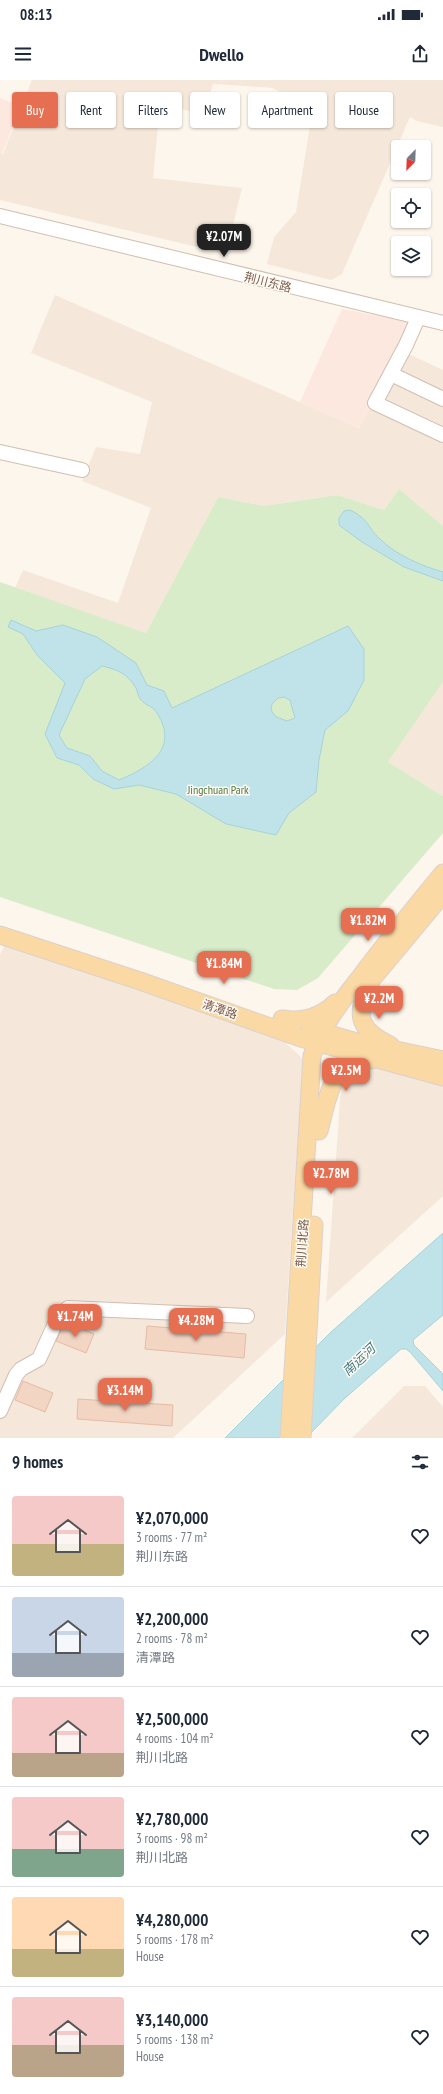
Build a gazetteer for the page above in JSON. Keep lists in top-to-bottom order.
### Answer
{
  "streets": {
    "main road": ["清潭路", "荆川北路"],
    "street": ["荆川东路"]
  },
  "crossings": [
    ["清潭路", "荆川北路"]
  ],
  "water": ["南运河"],
  "parks": ["Jingchuan Park"],
  "north": "bottom left",
  "page": {
    "status": "08:13",
    "header": "Dwello",
    "chip": [
      "Buy",
      "Rent",
      "Filters",
      "New",
      "Apartment",
      "House"
    ],
    "price": [
      "¥2.07M",
      "¥1.82M",
      "¥1.84M",
      "¥2.2M",
      "¥2.5M",
      "¥2.78M",
      "¥1.74M",
      "¥4.28M",
      "¥3.14M"
    ],
    "heading": "9 homes",
    "list": [
      {
        "name": "¥2,070,000",
        "note": "3 rooms · 77 m² · 荆川东路"
      },
      {
        "name": "¥2,200,000",
        "note": "2 rooms · 78 m² · 清潭路"
      },
      {
        "name": "¥2,500,000",
        "note": "4 rooms · 104 m² · 荆川北路"
      },
      {
        "name": "¥2,780,000",
        "note": "3 rooms · 98 m² · 荆川北路"
      },
      {
        "name": "¥4,280,000",
        "note": "5 rooms · 178 m² · House"
      },
      {
        "name": "¥3,140,000",
        "note": "5 rooms · 138 m² · House"
      }
    ]
  }
}
